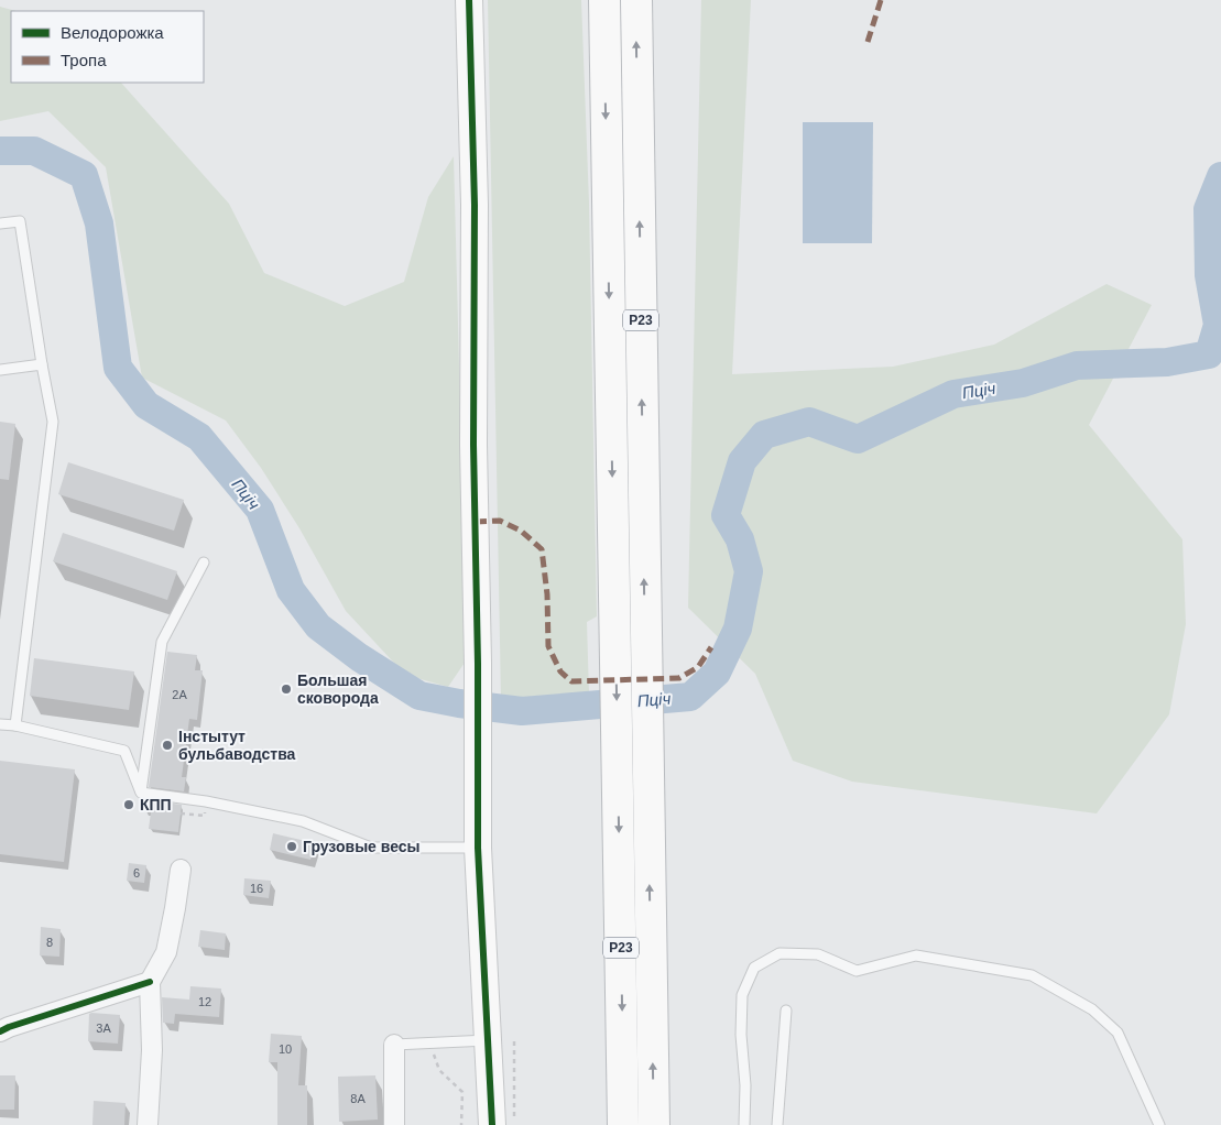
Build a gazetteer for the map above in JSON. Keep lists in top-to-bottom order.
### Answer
{
  "streets": {
    "highway": ["Р23"]
  },
  "water": ["Пціч"],
  "places": [
    "Большая сковорода",
    "Інстытут бульбаводства",
    "КПП",
    "Грузовые весы"
  ],
  "house_numbers": [
    "2А",
    "6",
    "16",
    "8",
    "12",
    "3А",
    "10",
    "8А"
  ],
  "legend": ["Велодорожка", "Тропа"]
}
